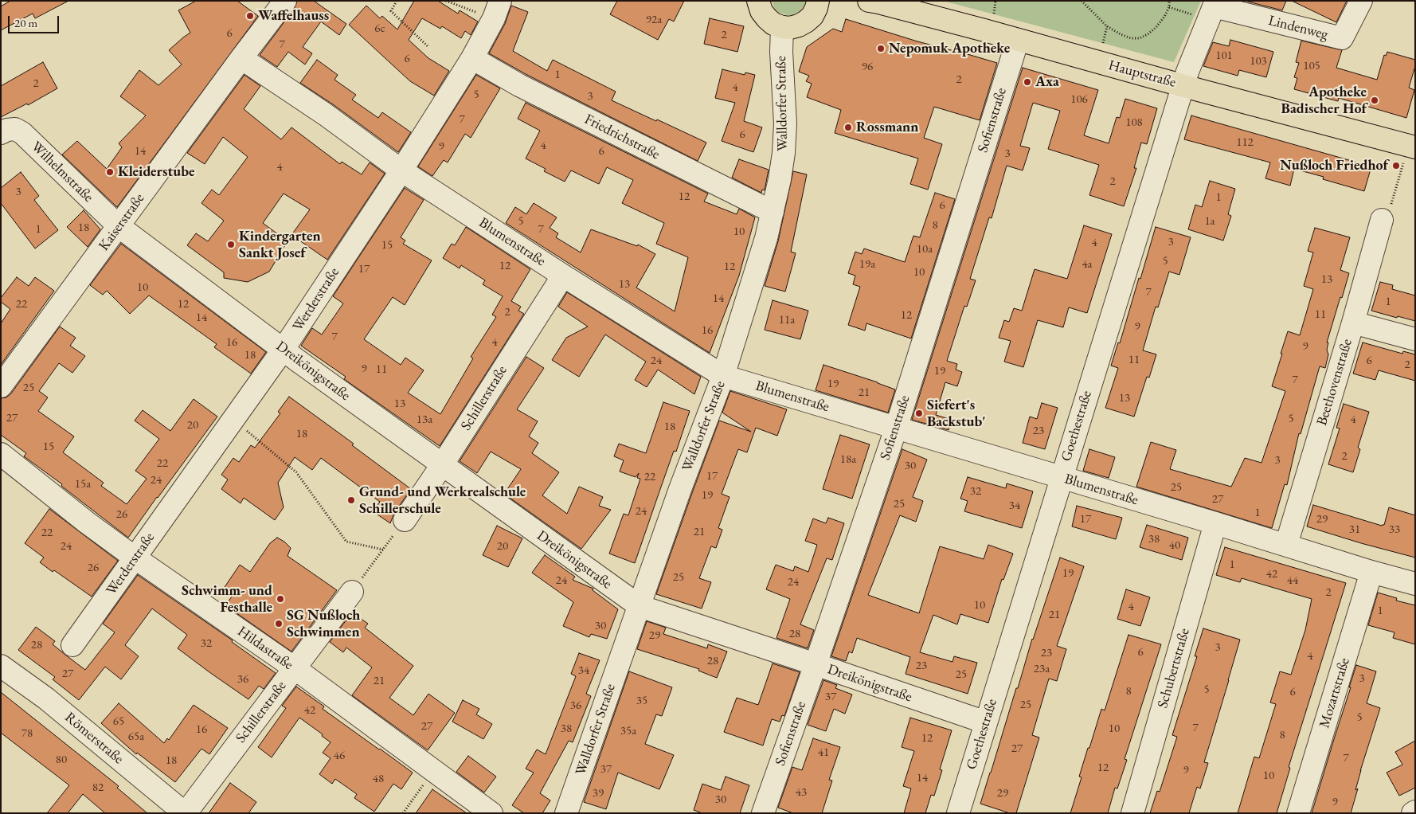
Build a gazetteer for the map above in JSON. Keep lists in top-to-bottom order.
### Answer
{
  "streets": {
    "main road": ["Hauptstraße"],
    "street": [
      "Lindenweg",
      "Walldorfer Straße",
      "Sofienstraße",
      "Friedrichstraße",
      "Wilhelmstraße",
      "Kaiserstraße",
      "Blumenstraße",
      "Werderstraße",
      "Dreikönigstraße",
      "Beethovenstraße",
      "Schillerstraße",
      "Goethestraße",
      "Hildastraße",
      "Schubertstraße",
      "Mozartstraße",
      "Römerstraße"
    ]
  },
  "crossings": [
    ["Lindenweg", "Goethestraße"],
    ["Hauptstraße", "Sofienstraße"],
    ["Hauptstraße", "Goethestraße"],
    ["Walldorfer Straße", "Friedrichstraße"],
    ["Walldorfer Straße", "Blumenstraße"],
    ["Walldorfer Straße", "Dreikönigstraße"],
    ["Sofienstraße", "Blumenstraße"],
    ["Sofienstraße", "Dreikönigstraße"],
    ["Friedrichstraße", "Werderstraße"],
    ["Wilhelmstraße", "Kaiserstraße"],
    ["Wilhelmstraße", "Dreikönigstraße"],
    ["Kaiserstraße", "Blumenstraße"],
    ["Kaiserstraße", "Dreikönigstraße"],
    ["Blumenstraße", "Werderstraße"],
    ["Blumenstraße", "Beethovenstraße"],
    ["Blumenstraße", "Schillerstraße"],
    ["Blumenstraße", "Goethestraße"],
    ["Blumenstraße", "Schubertstraße"],
    ["Blumenstraße", "Mozartstraße"],
    ["Werderstraße", "Dreikönigstraße"],
    ["Werderstraße", "Hildastraße"],
    ["Dreikönigstraße", "Schillerstraße"],
    ["Dreikönigstraße", "Goethestraße"],
    ["Schillerstraße", "Hildastraße"],
    ["Schillerstraße", "Römerstraße"]
  ],
  "places": [
    "Waffelhauss",
    "Nepomuk Apotheke",
    "Axa",
    "Apotheke Badischer Hof",
    "Rossmann",
    "Nußloch Friedhof",
    "Kleiderstube",
    "Kindergarten Sankt Josef",
    "Siefert's Backstub'",
    "Grund- und Werkrealschule Schillerschule",
    "Schwimm- und Festhalle",
    "SG Nußloch Schwimmen"
  ],
  "house_numbers": [
    "92a",
    "6c",
    "6",
    "2",
    "7",
    "101",
    "6",
    "103",
    "105",
    "96",
    "1",
    "2",
    "2",
    "4",
    "5",
    "3",
    "106",
    "7",
    "108",
    "6",
    "112",
    "4",
    "9",
    "14",
    "6",
    "3",
    "4",
    "2",
    "3",
    "12",
    "1",
    "6",
    "5",
    "1a",
    "8",
    "18",
    "1",
    "7",
    "10",
    "3",
    "4",
    "15",
    "10a",
    "5",
    "19a",
    "4a",
    "12",
    "12",
    "17",
    "10",
    "13",
    "13",
    "10",
    "7",
    "14",
    "1",
    "22",
    "12",
    "2",
    "11",
    "12",
    "14",
    "11a",
    "9",
    "16",
    "7",
    "16",
    "4",
    "9",
    "18",
    "11",
    "24",
    "6",
    "2",
    "9",
    "11",
    "19",
    "7",
    "19",
    "25",
    "21",
    "13",
    "13",
    "27",
    "5",
    "13a",
    "4",
    "20",
    "18",
    "23",
    "18",
    "15",
    "2",
    "18a",
    "3",
    "22",
    "30",
    "17",
    "22",
    "24",
    "15a",
    "25",
    "32",
    "19",
    "27",
    "25",
    "34",
    "24",
    "1",
    "26",
    "17",
    "29",
    "31",
    "33",
    "21",
    "22",
    "38",
    "40",
    "24",
    "20",
    "1",
    "26",
    "19",
    "42",
    "25",
    "24",
    "44",
    "24",
    "2",
    "10",
    "4",
    "1",
    "21",
    "30",
    "28",
    "29",
    "32",
    "28",
    "3",
    "6",
    "23",
    "4",
    "28",
    "23",
    "23a",
    "34",
    "27",
    "25",
    "3",
    "36",
    "21",
    "5",
    "8",
    "6",
    "37",
    "35",
    "25",
    "36",
    "42",
    "5",
    "65",
    "27",
    "7",
    "38",
    "10",
    "16",
    "35a",
    "78",
    "8",
    "65a",
    "12",
    "27",
    "41",
    "46",
    "7",
    "80",
    "18",
    "12",
    "37",
    "9",
    "10",
    "14",
    "48",
    "82",
    "43",
    "39",
    "29",
    "30",
    "9"
  ],
  "scale_bar": "20 m"
}
